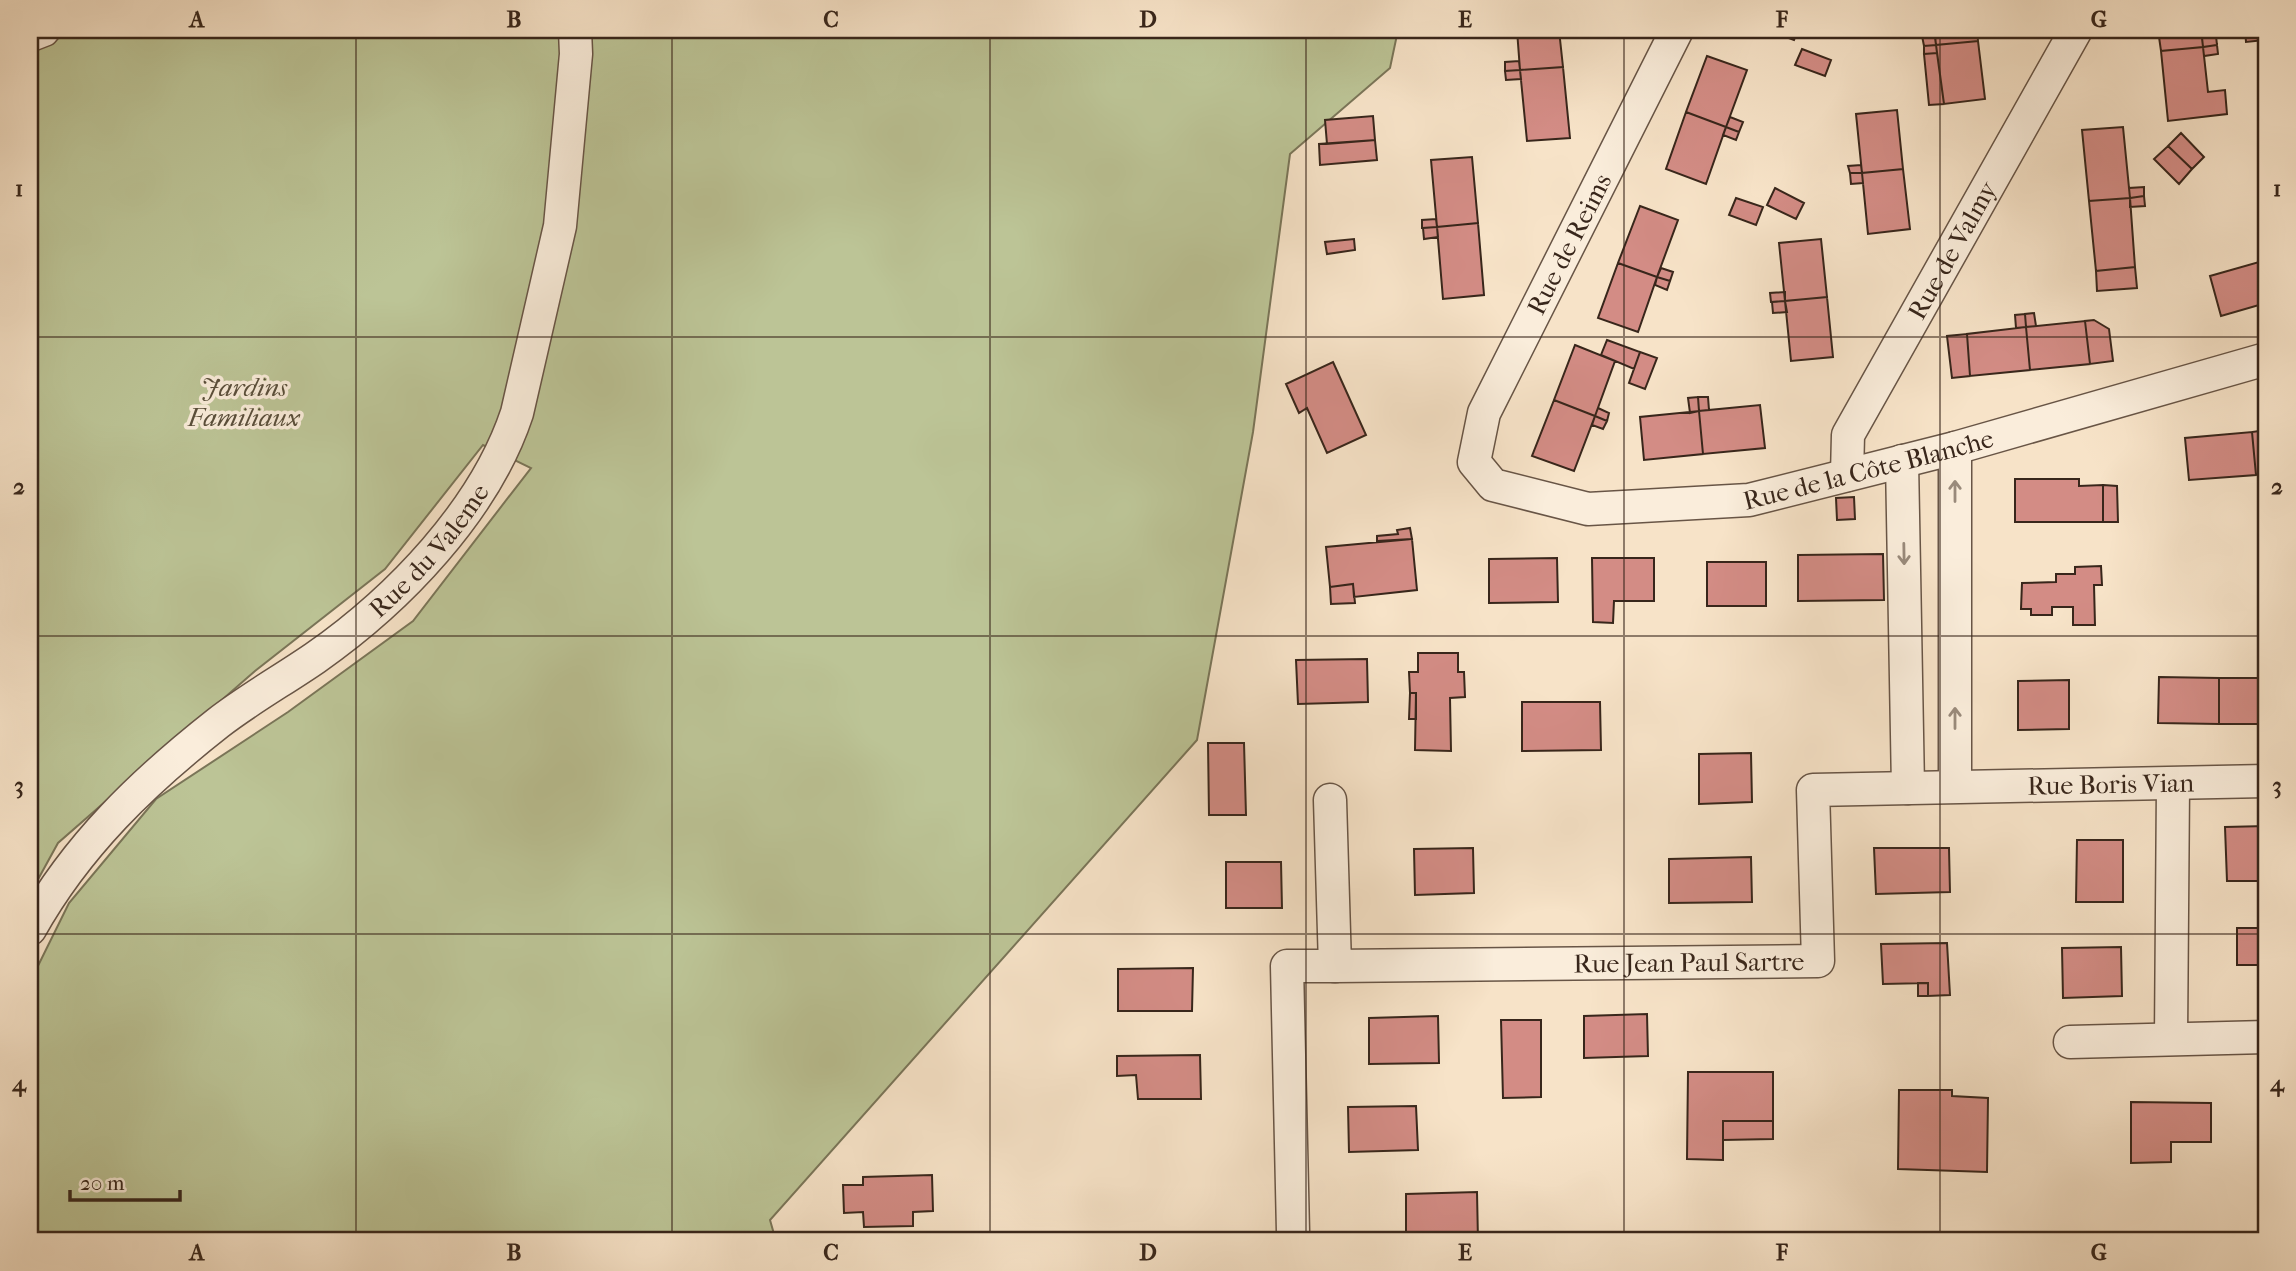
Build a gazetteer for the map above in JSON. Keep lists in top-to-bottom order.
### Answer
{
  "streets": {
    "street": [
      "Rue de Reims",
      "Rue de Valmy",
      "Rue de la Côte Blanche",
      "Rue du Valeme",
      "Rue Boris Vian",
      "Rue Jean Paul Sartre"
    ]
  },
  "crossings": [
    ["Rue de Reims", "Rue de la Côte Blanche"],
    ["Rue de Valmy", "Rue de la Côte Blanche"],
    ["Rue Boris Vian", "Rue Jean Paul Sartre"]
  ],
  "parks": ["Jardins Familiaux"],
  "scale_bar": "20 m",
  "grid": {
    "columns": [
      "A",
      "B",
      "C",
      "D",
      "E",
      "F",
      "G"
    ],
    "rows": [
      "1",
      "2",
      "3",
      "4"
    ]
  }
}
